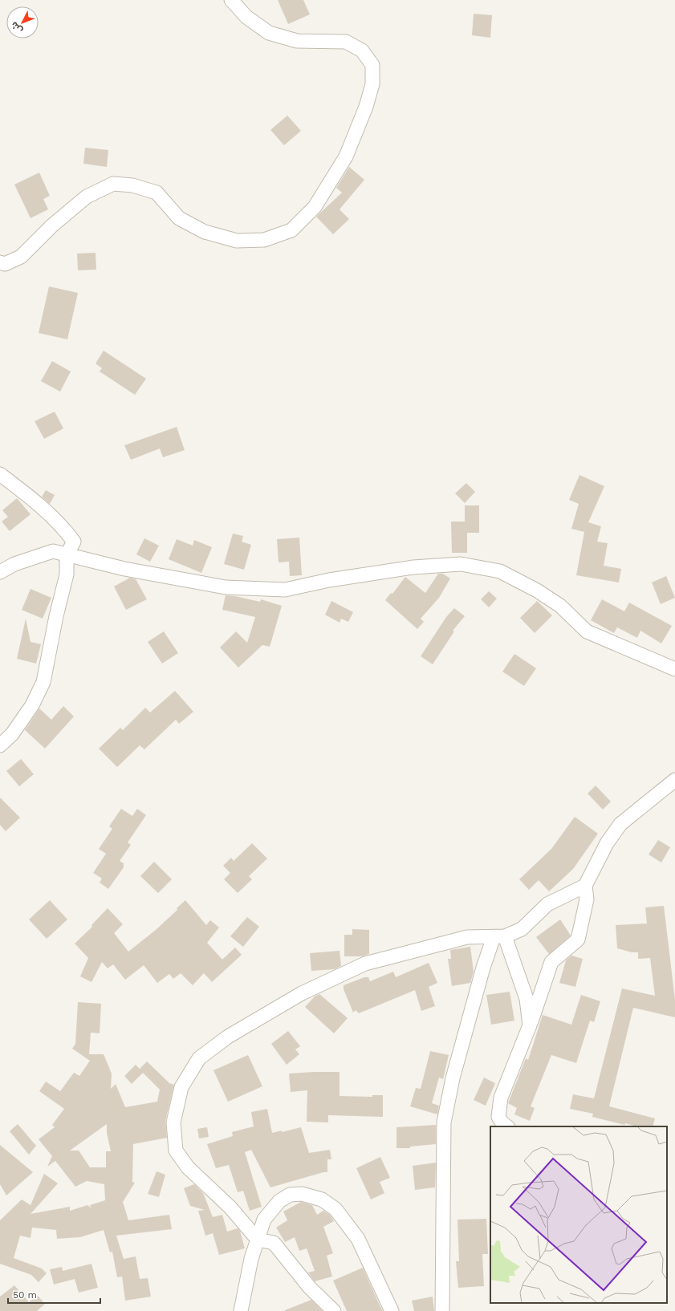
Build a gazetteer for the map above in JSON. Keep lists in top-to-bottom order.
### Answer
{
  "scale_bar": "50 m",
  "north": "bottom left"
}
